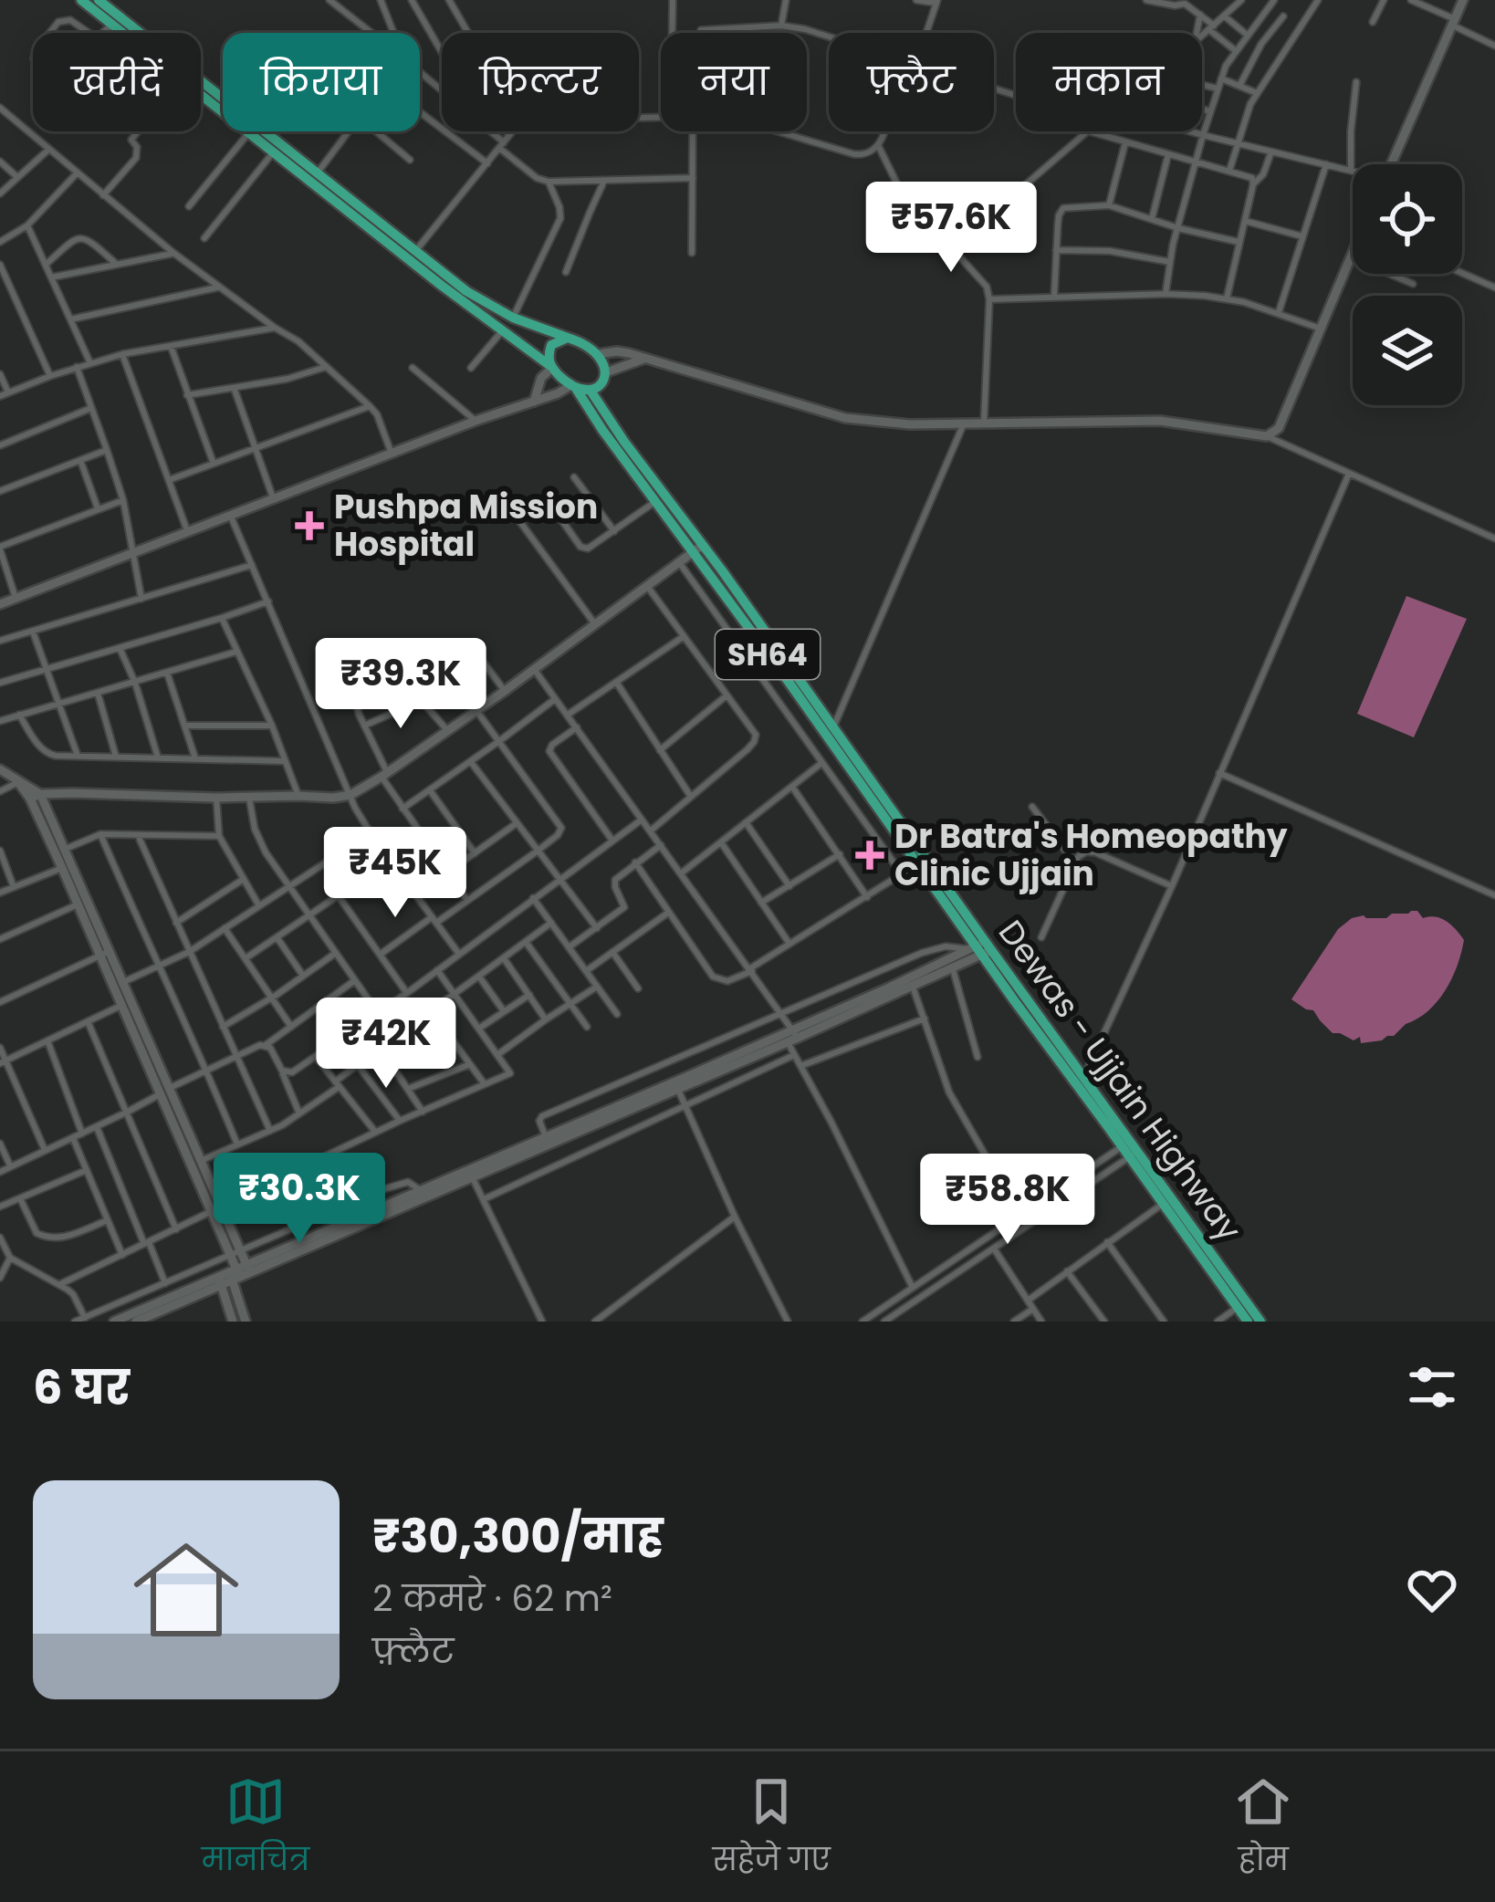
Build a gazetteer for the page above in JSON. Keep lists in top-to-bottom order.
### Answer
{
  "streets": {
    "main road": ["SH64", "Dewas - Ujjain Highway"]
  },
  "places": {
    "health": ["Pushpa Mission Hospital", "Dr Batra's Homeopathy Clinic Ujjain"]
  },
  "page": {
    "chip": [
      "खरीदें",
      "किराया",
      "फ़िल्टर",
      "नया",
      "फ़्लैट",
      "मकान"
    ],
    "price": [
      "₹57.6K",
      "₹39.3K",
      "₹45K",
      "₹42K",
      "₹30.3K",
      "₹58.8K"
    ],
    "heading": "6 घर",
    "list": [
      {
        "name": "₹30,300/माह",
        "note": "2 कमरे · 62 m² · फ़्लैट"
      }
    ],
    "tabs": ["मानचित्र", "सहेजे गए", "होम"]
  }
}
